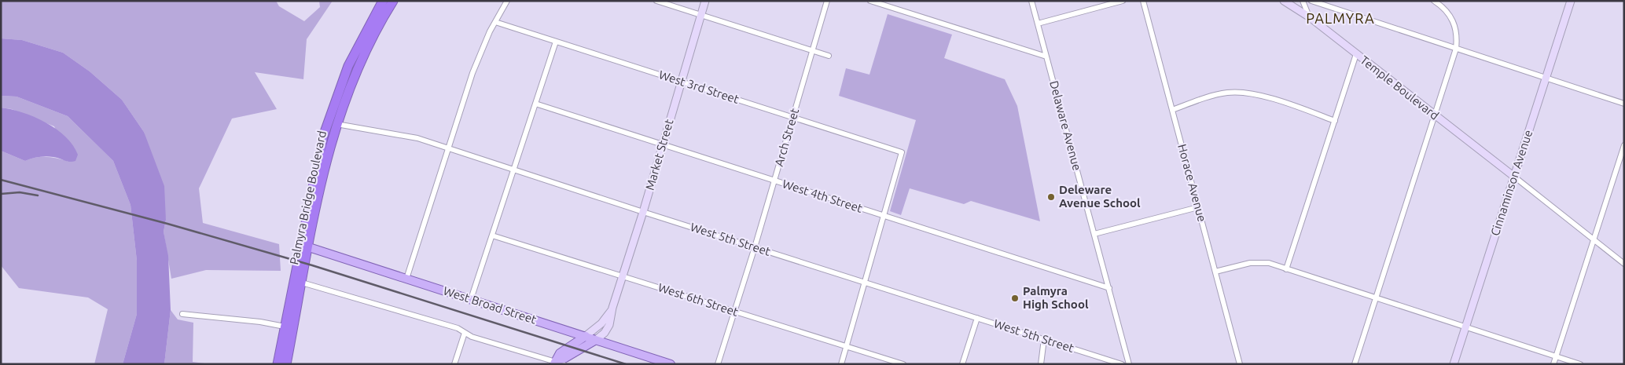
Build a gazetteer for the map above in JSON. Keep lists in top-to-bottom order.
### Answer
{
  "streets": {
    "highway": ["Palmyra Bridge Boulevard"],
    "main road": ["West Broad Street"],
    "street": [
      "West 3rd Street",
      "Temple Boulevard",
      "Delaware Avenue",
      "Arch Street",
      "Market Street",
      "Horace Avenue",
      "Cinnaminson Avenue",
      "West 4th Street",
      "West 5th Street",
      "West 6th Street"
    ]
  },
  "crossings": [
    ["West 3rd Street", "Arch Street"],
    ["West 3rd Street", "Market Street"],
    ["West 3rd Street", "West 4th Street"],
    ["Temple Boulevard", "Cinnaminson Avenue"],
    ["Delaware Avenue", "West 4th Street"],
    ["Arch Street", "West 4th Street"],
    ["Arch Street", "West 5th Street"],
    ["Arch Street", "West 6th Street"],
    ["Market Street", "West 4th Street"],
    ["Market Street", "West 5th Street"],
    ["Market Street", "West 6th Street"],
    ["Market Street", "West Broad Street"],
    ["Palmyra Bridge Boulevard", "West 5th Street"],
    ["Palmyra Bridge Boulevard", "West Broad Street"]
  ],
  "districts": ["PALMYRA"],
  "places": ["Deleware Avenue School", "Palmyra High School"]
}
